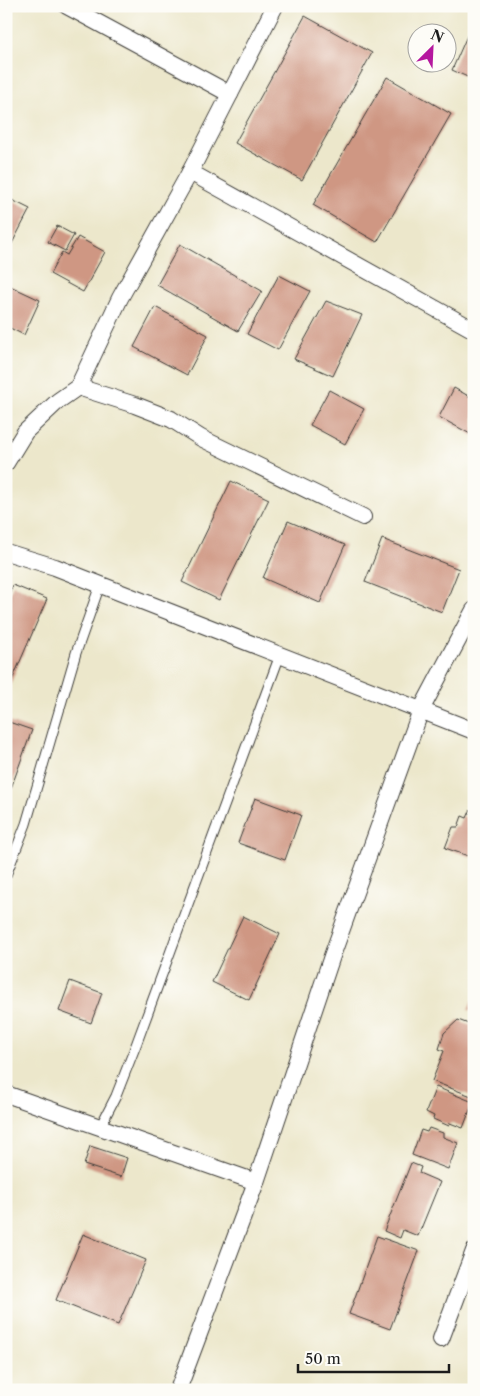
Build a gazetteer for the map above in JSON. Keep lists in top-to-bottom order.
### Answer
{
  "scale_bar": "50 m",
  "north": "top right"
}
